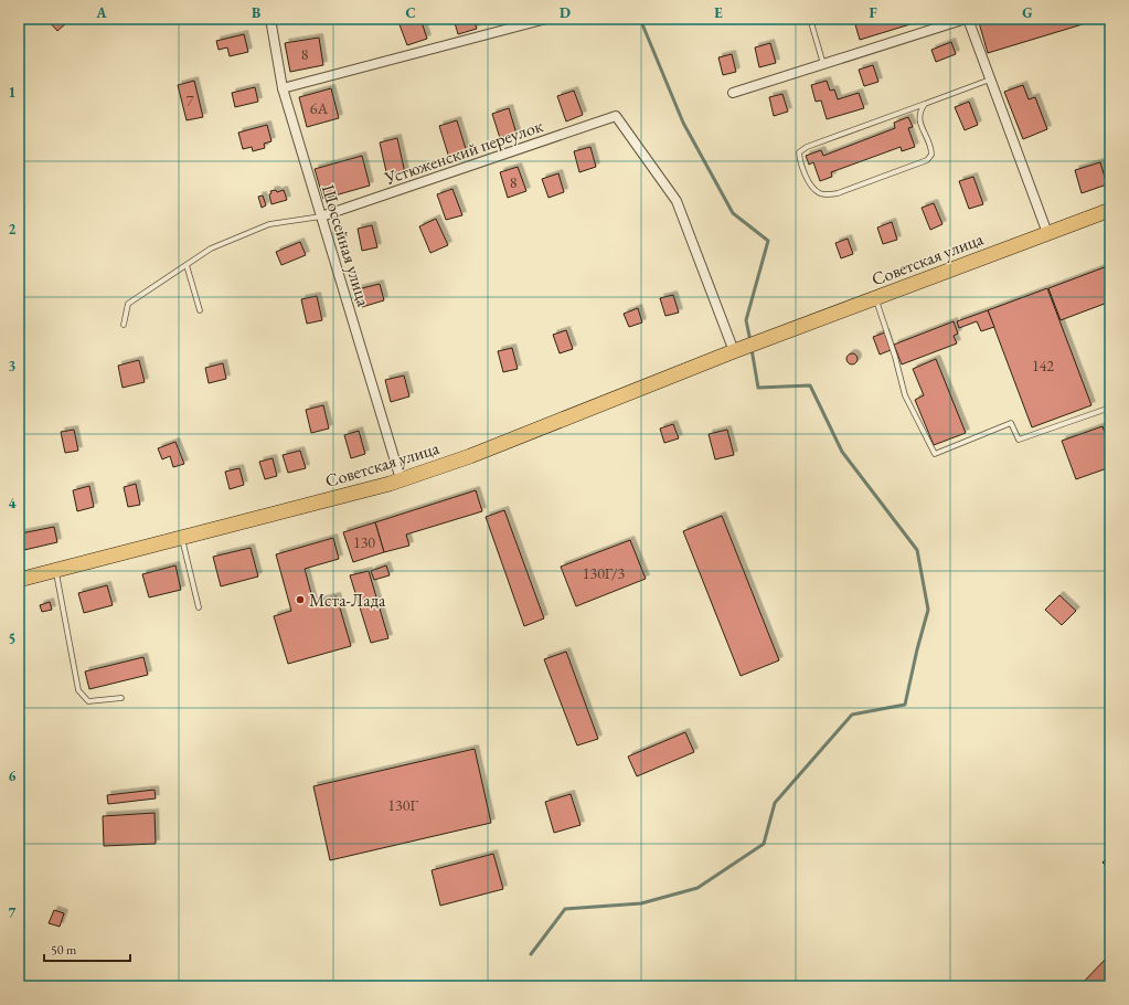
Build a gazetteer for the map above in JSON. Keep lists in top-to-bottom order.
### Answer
{
  "streets": {
    "main road": ["Советская улица"],
    "street": ["Устюженский переулок", "Шоссейная улица"]
  },
  "crossings": [
    ["Устюженский переулок", "Шоссейная улица"],
    ["Устюженский переулок", "Советская улица"],
    ["Шоссейная улица", "Советская улица"]
  ],
  "places": ["Мста-Лада"],
  "house_numbers": [
    "8",
    "7",
    "6А",
    "8",
    "142",
    "130",
    "130Г/3",
    "130Г"
  ],
  "scale_bar": "50 m",
  "grid": {
    "columns": [
      "A",
      "B",
      "C",
      "D",
      "E",
      "F",
      "G"
    ],
    "rows": [
      "1",
      "2",
      "3",
      "4",
      "5",
      "6",
      "7"
    ]
  }
}
